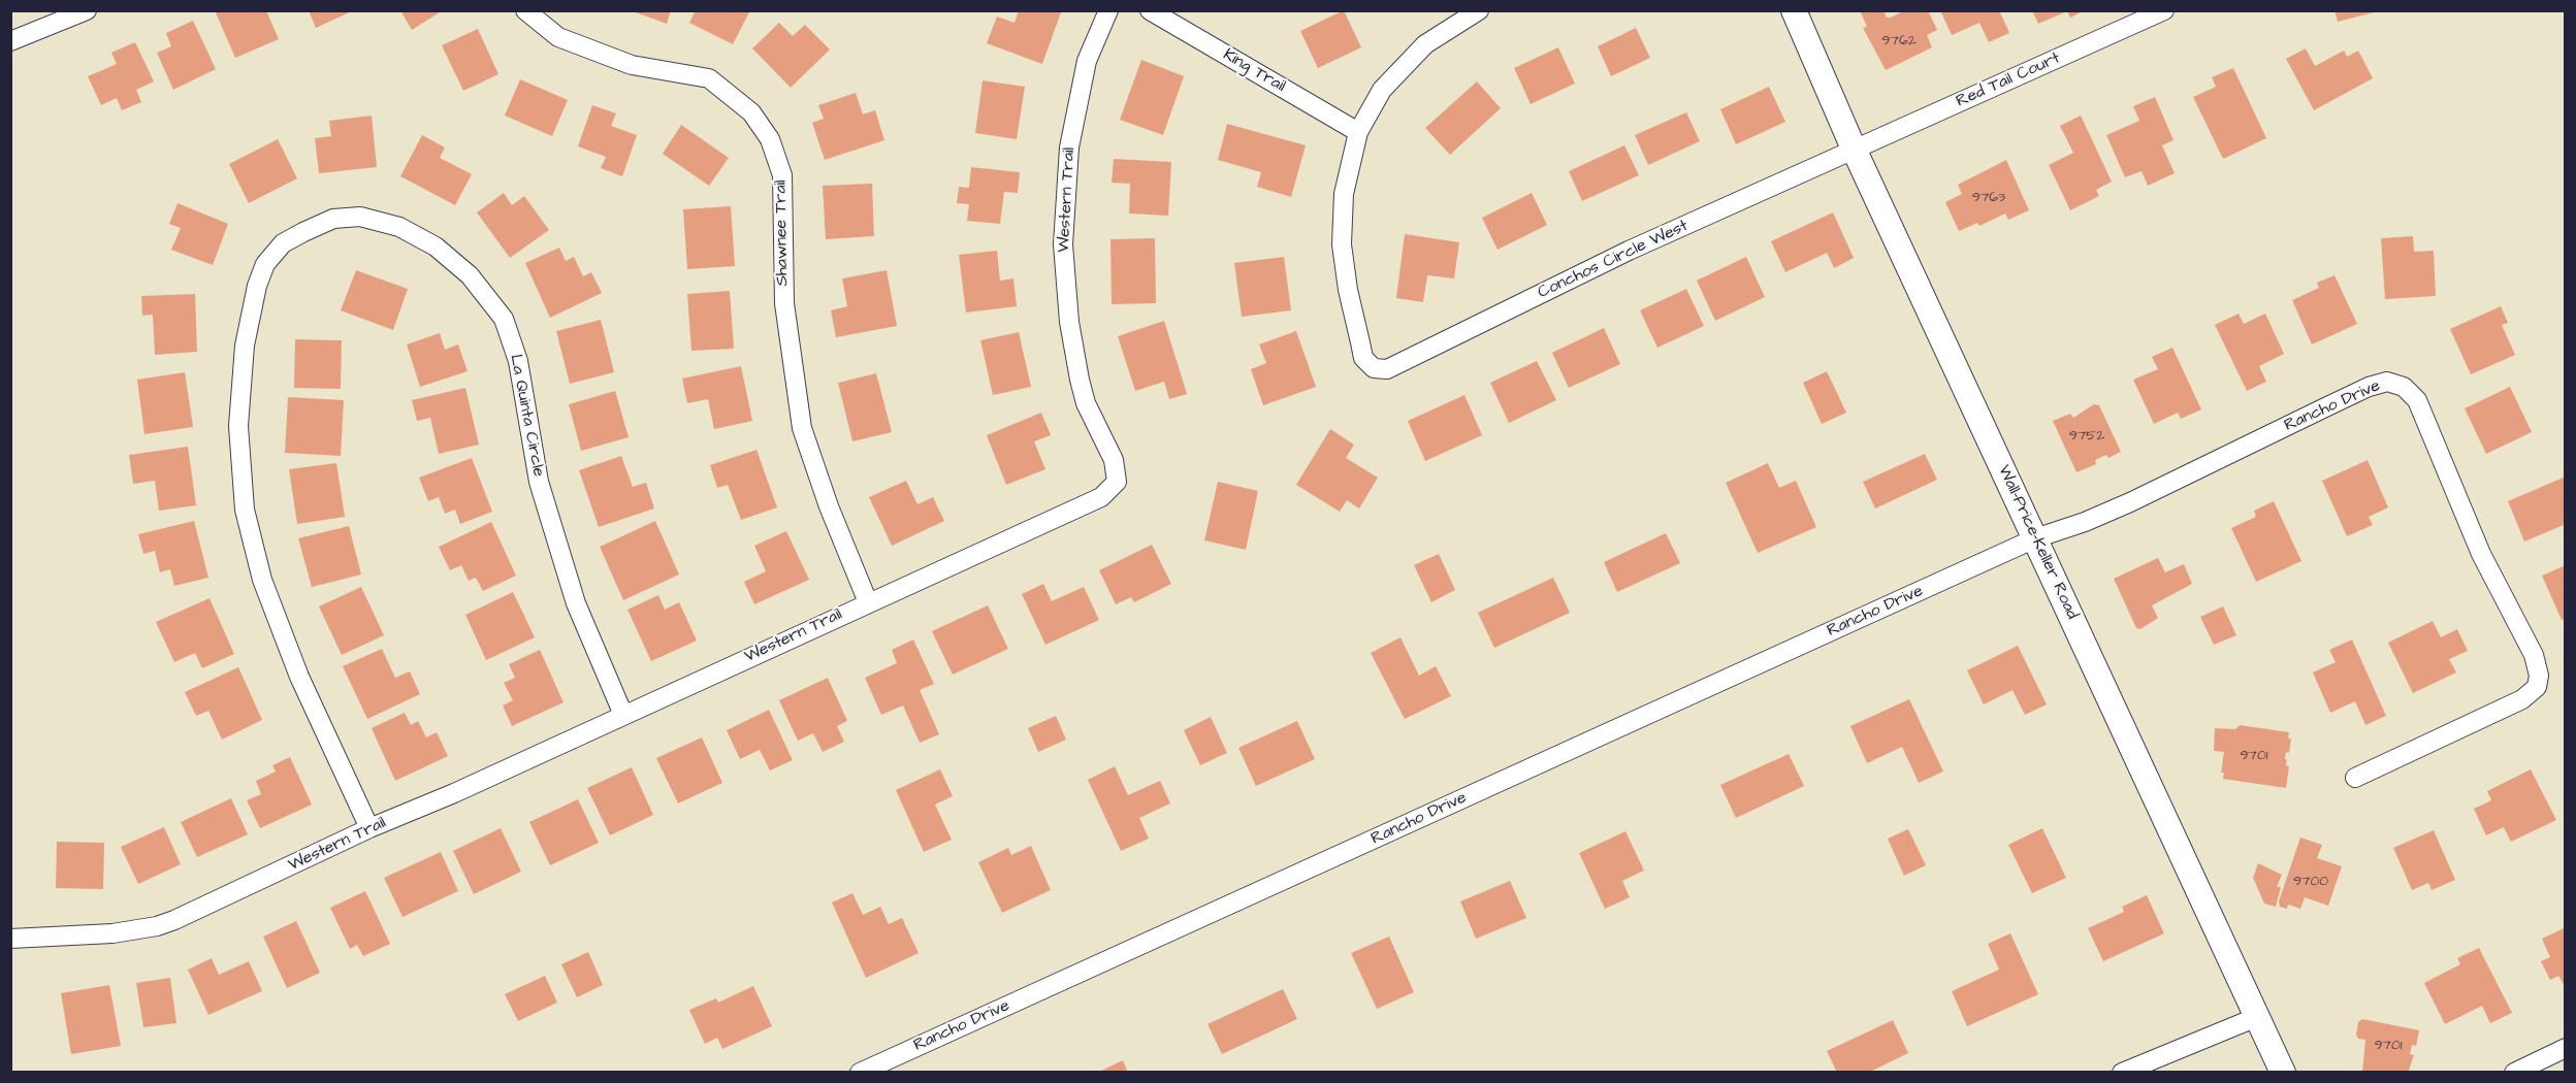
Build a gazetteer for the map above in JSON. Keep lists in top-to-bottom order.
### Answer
{
  "streets": {
    "street": [
      "King Trail",
      "Red Tail Court",
      "Western Trail",
      "Shawnee Trail",
      "Conchos Circle West",
      "Rancho Drive",
      "La Quinta Circle",
      "Wall-Price-Keller Road"
    ]
  },
  "crossings": [
    ["King Trail", "Conchos Circle West"],
    ["Red Tail Court", "Conchos Circle West"],
    ["Red Tail Court", "Wall-Price-Keller Road"],
    ["Western Trail", "Shawnee Trail"],
    ["Western Trail", "La Quinta Circle"],
    ["Conchos Circle West", "Wall-Price-Keller Road"],
    ["Rancho Drive", "Wall-Price-Keller Road"]
  ],
  "house_numbers": [
    "9762",
    "9763",
    "9752",
    "9701",
    "9700",
    "9701"
  ]
}
